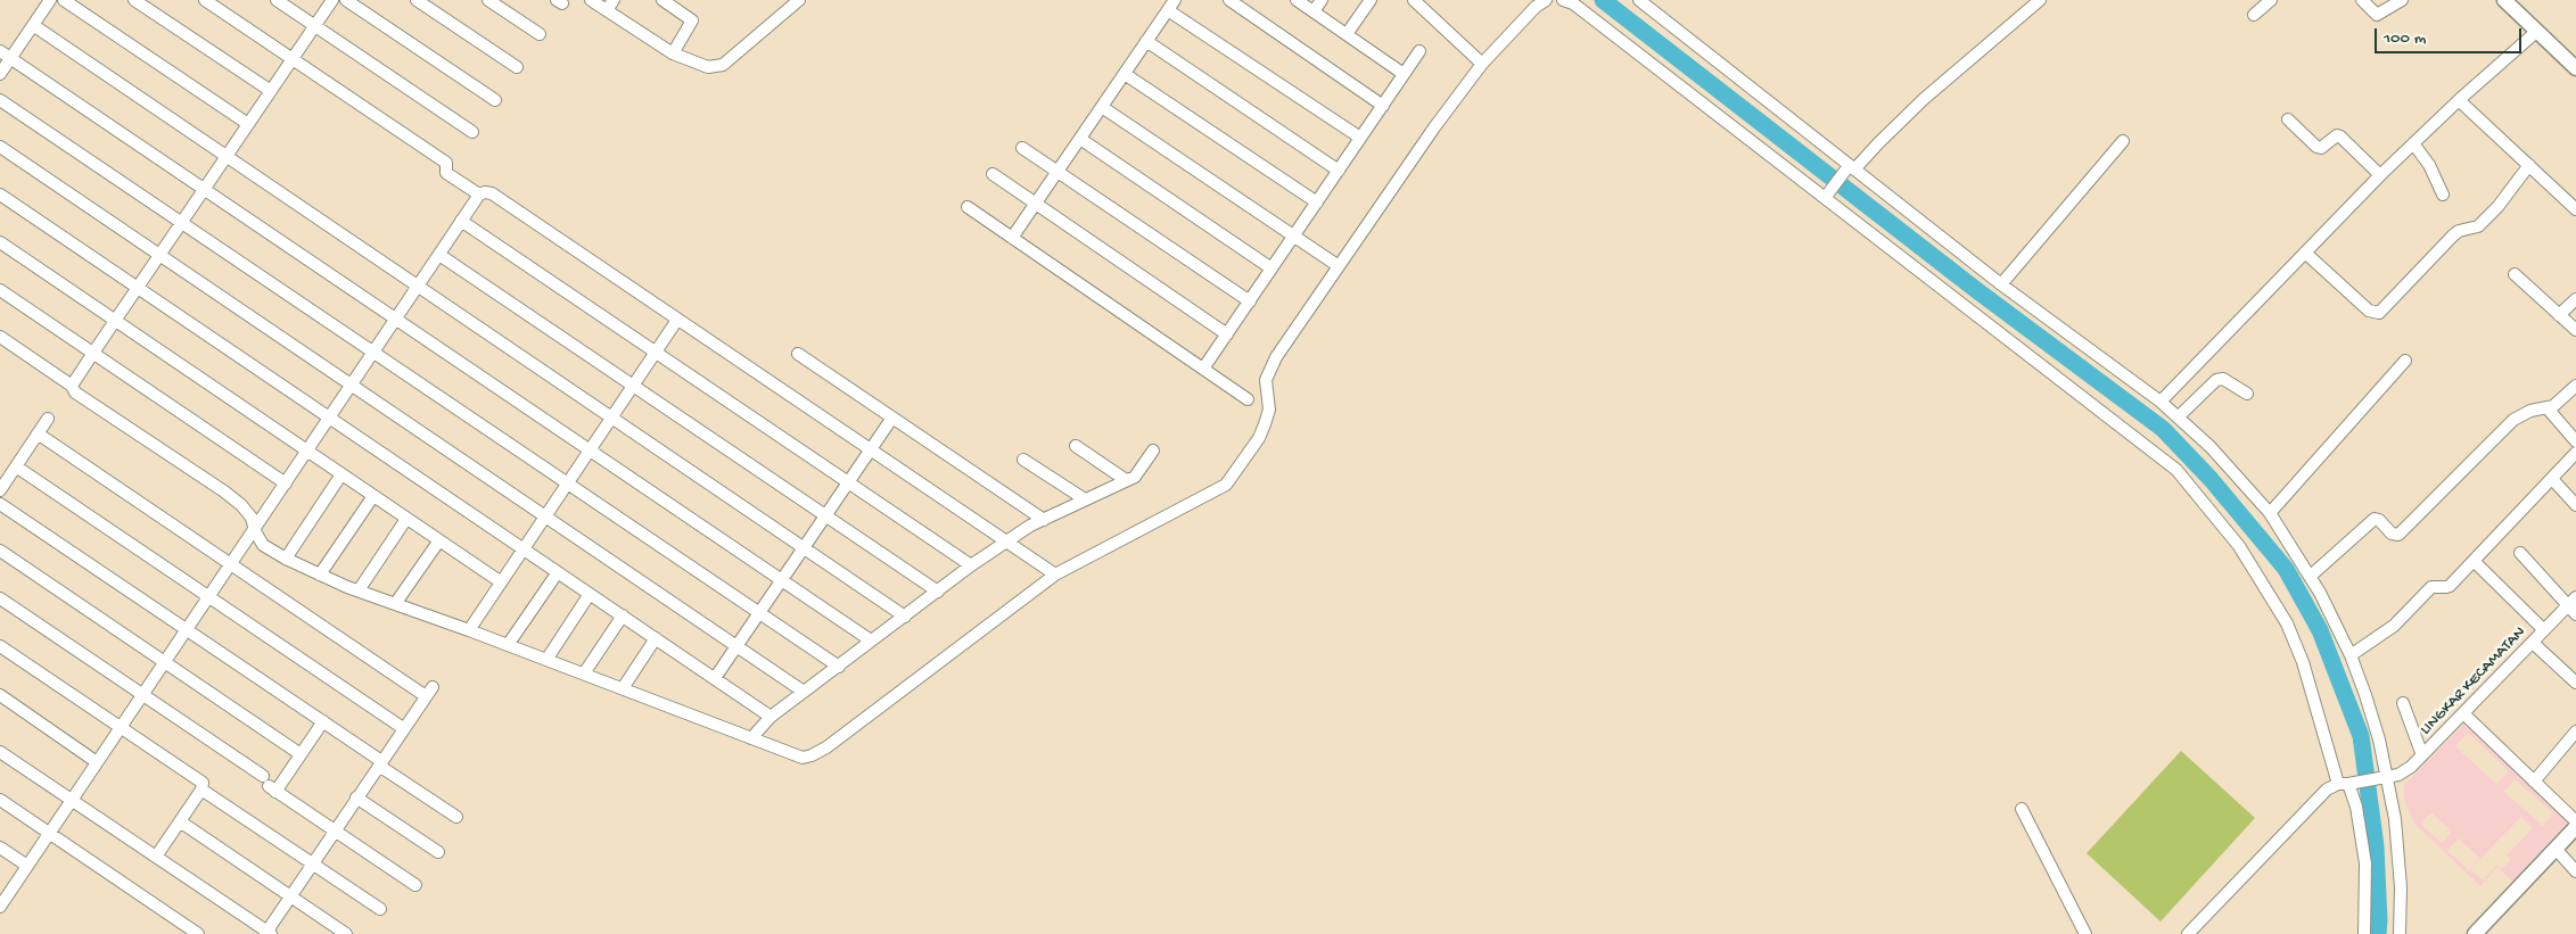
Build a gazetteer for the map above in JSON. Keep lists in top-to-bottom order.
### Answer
{
  "streets": {
    "street": ["LINGKAR KECAMATAN"]
  },
  "scale_bar": "100 m"
}
